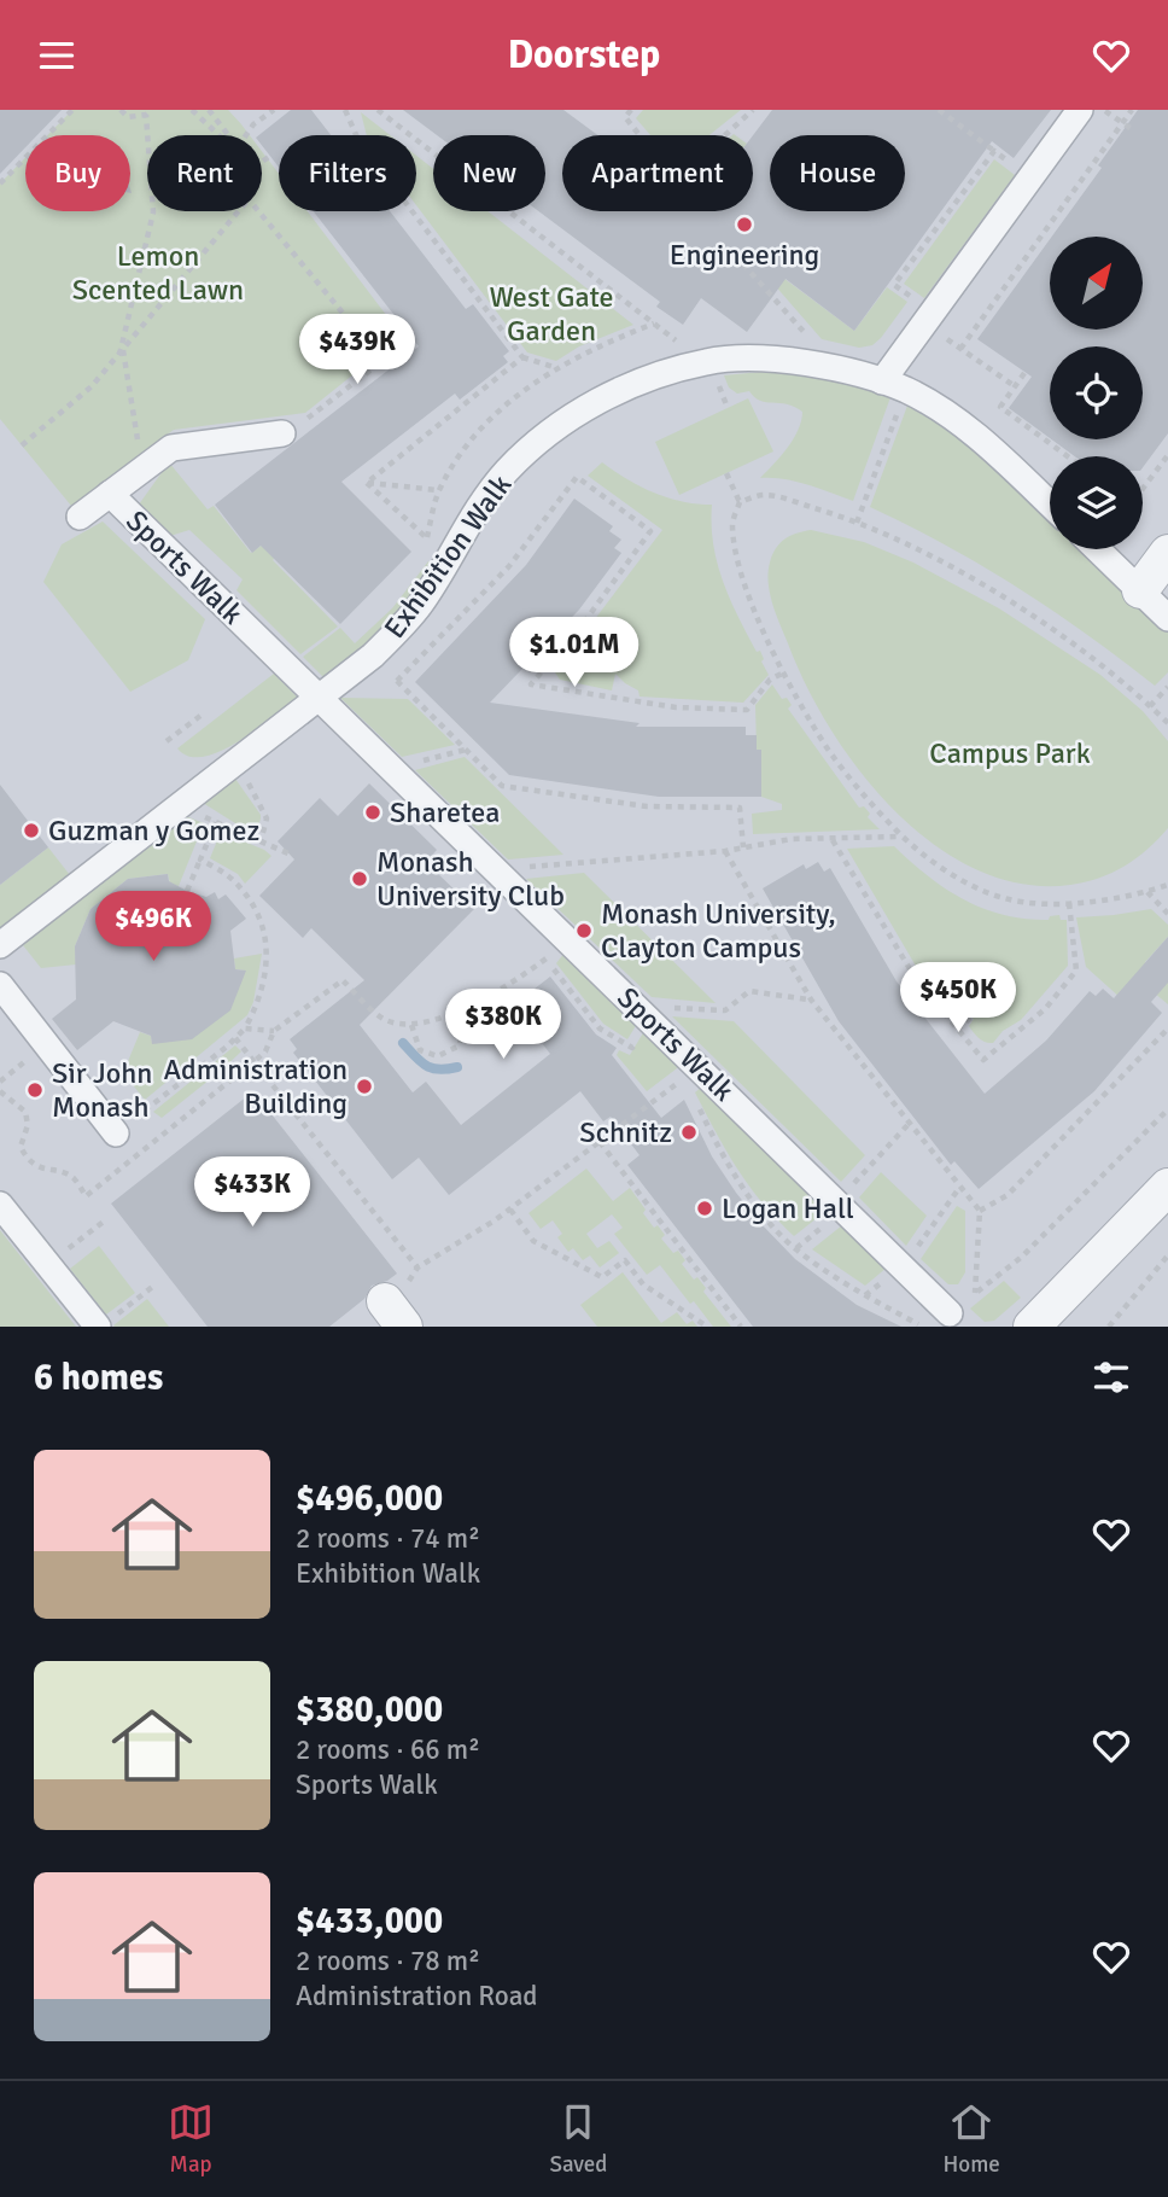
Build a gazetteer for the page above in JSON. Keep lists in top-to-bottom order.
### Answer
{
  "streets": {
    "street": ["Exhibition Walk", "Sports Walk"]
  },
  "crossings": [
    ["Exhibition Walk", "Sports Walk"]
  ],
  "parks": ["Lemon Scented Lawn", "West Gate Garden", "Campus Park"],
  "places": [
    "Engineering",
    "Sharetea",
    "Guzman y Gomez",
    "Monash University Club",
    "Monash University, Clayton Campus",
    "Administration Building",
    "Sir John Monash",
    "Schnitz",
    "Logan Hall"
  ],
  "north": "top right",
  "page": {
    "header": "Doorstep",
    "chip": [
      "Buy",
      "Rent",
      "Filters",
      "New",
      "Apartment",
      "House"
    ],
    "price": [
      "$439K",
      "$1.01M",
      "$496K",
      "$450K",
      "$380K",
      "$433K"
    ],
    "heading": "6 homes",
    "list": [
      {
        "name": "$496,000",
        "note": "2 rooms · 74 m² · Exhibition Walk"
      },
      {
        "name": "$380,000",
        "note": "2 rooms · 66 m² · Sports Walk"
      },
      {
        "name": "$433,000",
        "note": "2 rooms · 78 m² · Administration Road"
      }
    ],
    "tabs": ["Map", "Saved", "Home"]
  }
}
